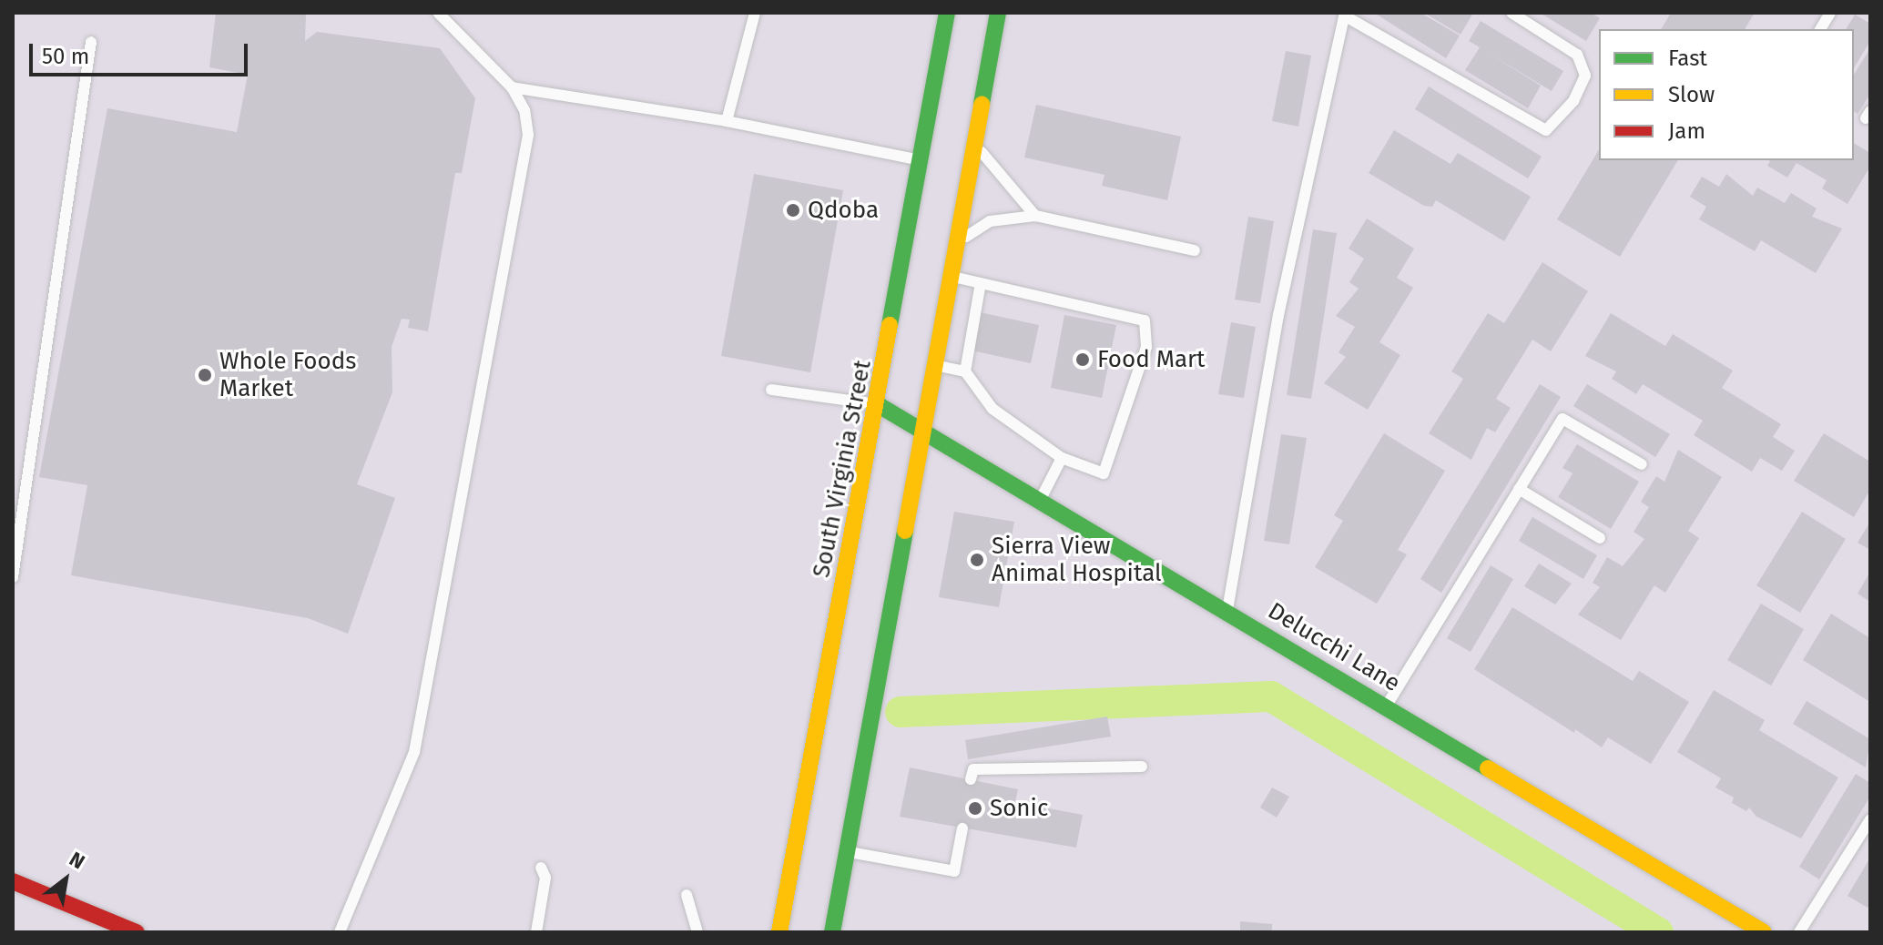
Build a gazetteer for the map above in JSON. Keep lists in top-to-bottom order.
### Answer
{
  "streets": {
    "main road": ["South Virginia Street", "Delucchi Lane"]
  },
  "crossings": [
    ["South Virginia Street", "Delucchi Lane"]
  ],
  "places": [
    "Qdoba",
    "Food Mart",
    "Whole Foods Market",
    "Sierra View Animal Hospital",
    "Sonic"
  ],
  "legend": ["Fast", "Slow", "Jam"],
  "scale_bar": "50 m",
  "north": "top right"
}
